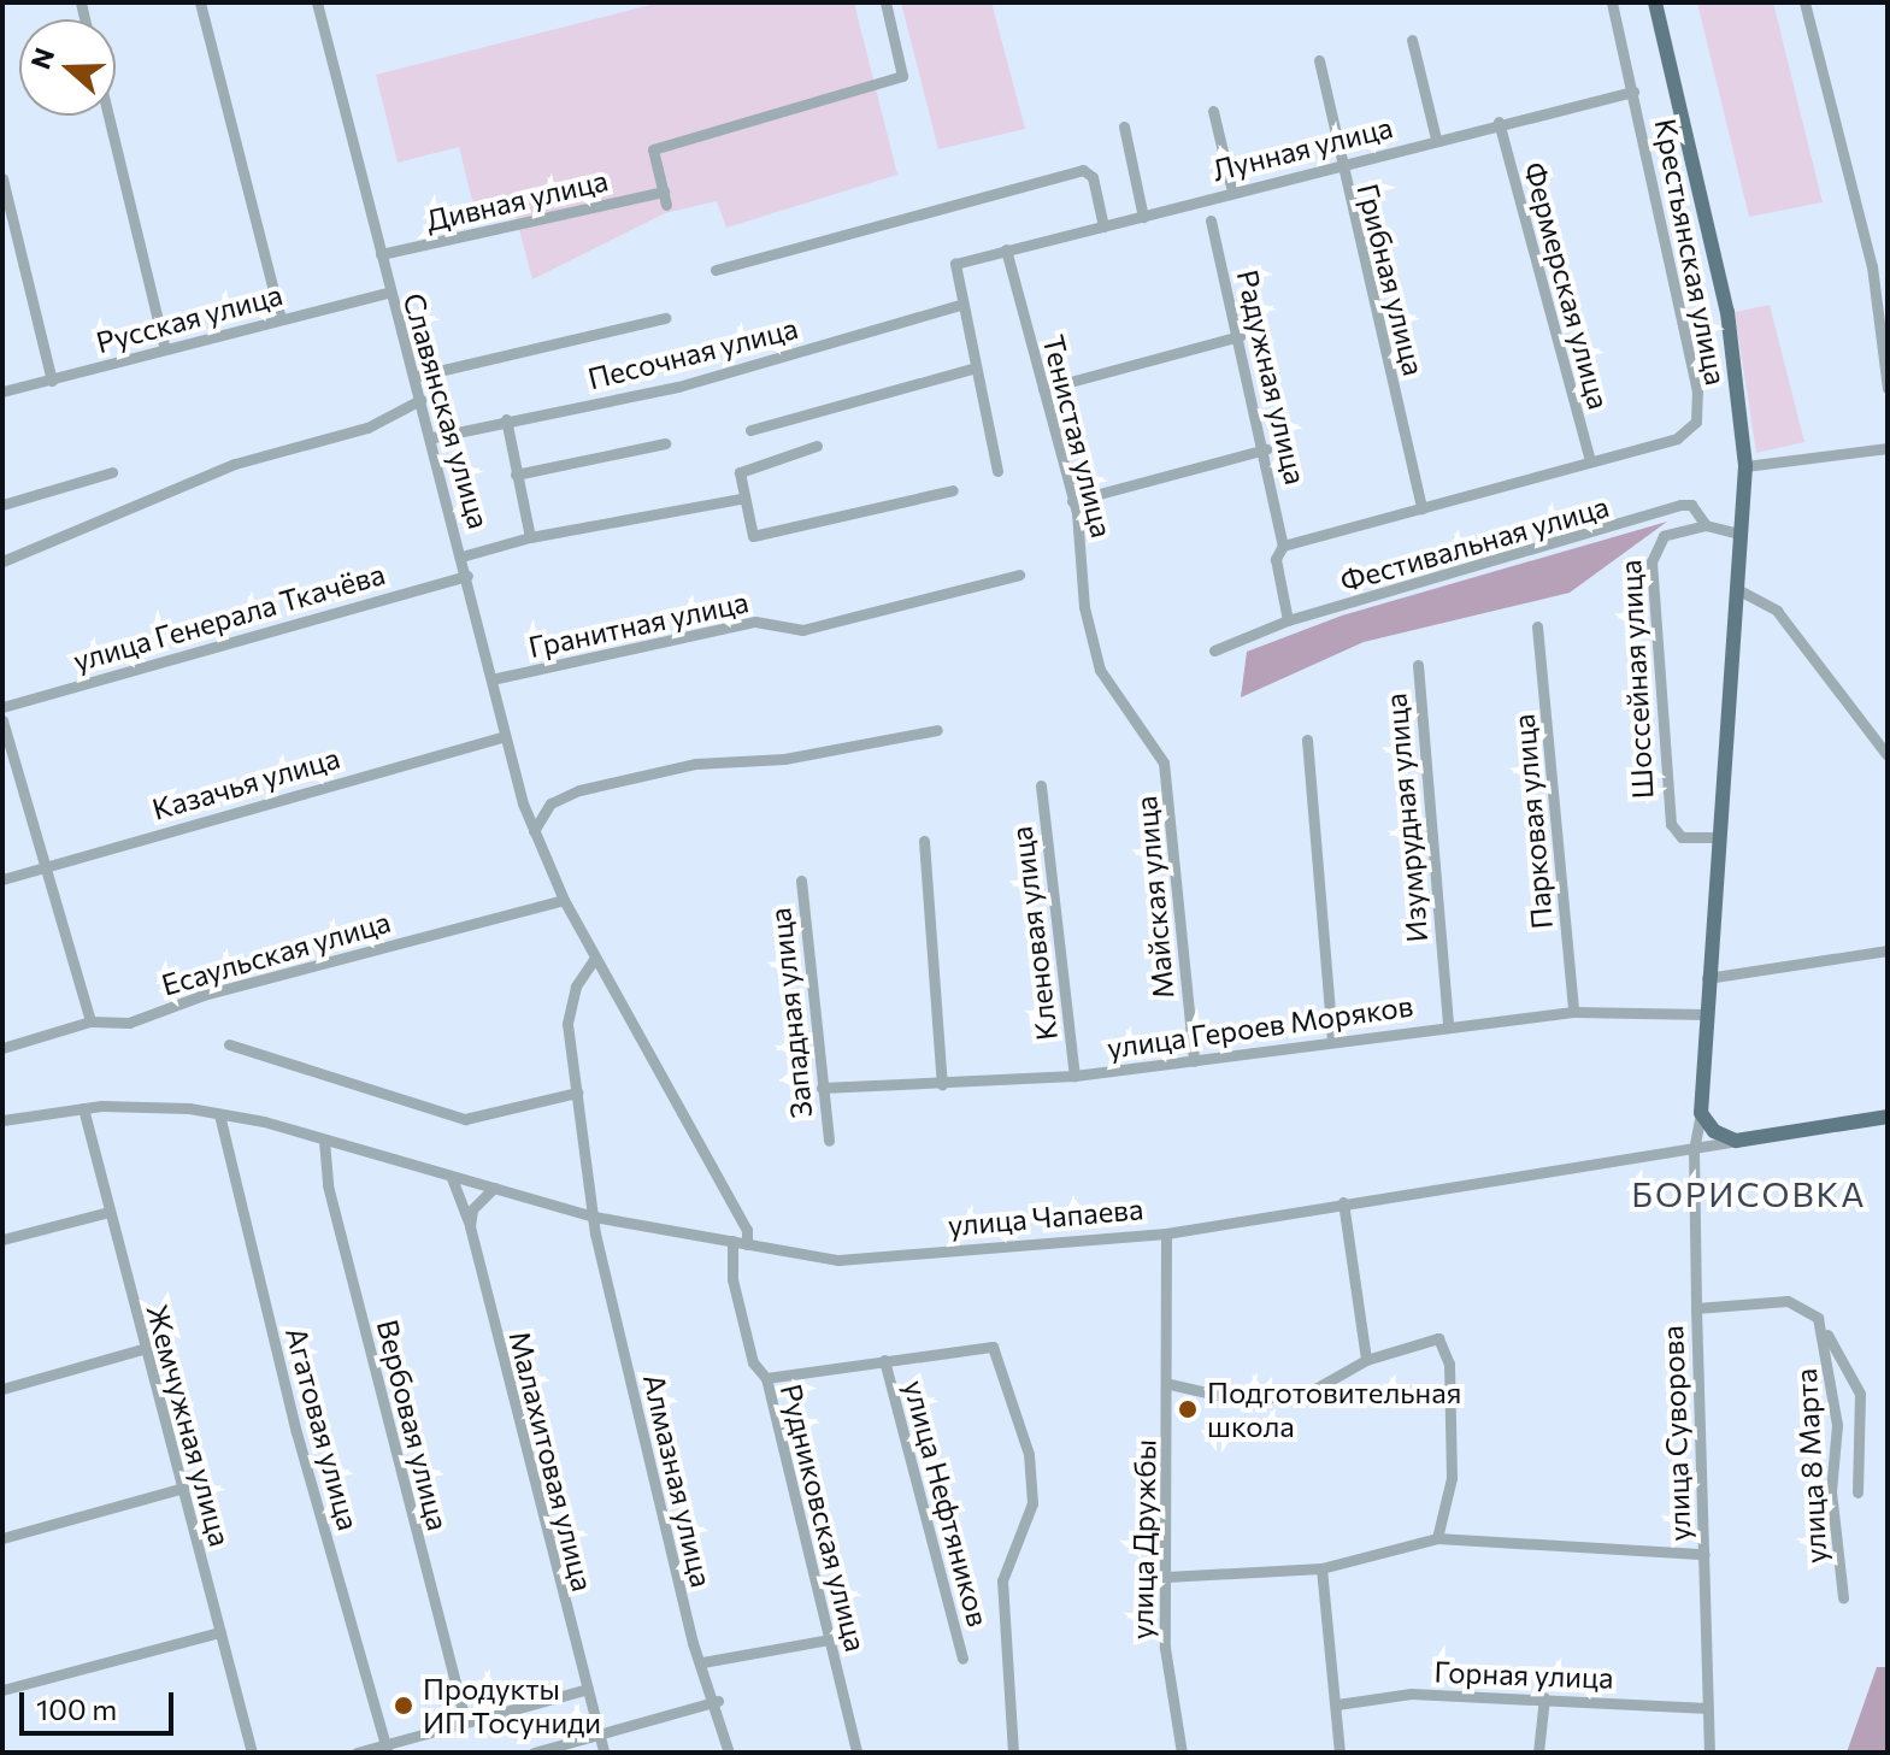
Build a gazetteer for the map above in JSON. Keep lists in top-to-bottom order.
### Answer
{
  "streets": {
    "main road": ["улица Чапаева"],
    "street": [
      "Лунная улица",
      "Дивная улица",
      "Крестьянская улица",
      "Грибная улица",
      "Фермерская улица",
      "Русская улица",
      "Песочная улица",
      "Радужная улица",
      "Славянская улица",
      "Тенистая улица",
      "Фестивальная улица",
      "улица Генерала Ткачёва",
      "Гранитная улица",
      "Шоссейная улица",
      "Казачья улица",
      "Изумрудная улица",
      "Парковая улица",
      "Майская улица",
      "Кленовая улица",
      "Есаульская улица",
      "Западная улица",
      "улица Героев Моряков",
      "Жемчужная улица",
      "Вербовая улица",
      "Агатовая улица",
      "улица Суворова",
      "Малахитовая улица",
      "улица 8 Марта",
      "Алмазная улица",
      "улица Нефтяников",
      "Рудниковская улица",
      "улица Дружбы",
      "Горная улица"
    ]
  },
  "crossings": [
    ["Лунная улица", "Крестьянская улица"],
    ["Лунная улица", "Грибная улица"],
    ["Лунная улица", "Фермерская улица"],
    ["Лунная улица", "Песочная улица"],
    ["Лунная улица", "Тенистая улица"],
    ["Дивная улица", "Славянская улица"],
    ["Крестьянская улица", "Фестивальная улица"],
    ["Грибная улица", "Фестивальная улица"],
    ["Фермерская улица", "Фестивальная улица"],
    ["Русская улица", "Славянская улица"],
    ["Песочная улица", "Славянская улица"],
    ["Радужная улица", "Фестивальная улица"],
    ["Славянская улица", "улица Генерала Ткачёва"],
    ["Славянская улица", "Гранитная улица"],
    ["Славянская улица", "Казачья улица"],
    ["Славянская улица", "Есаульская улица"],
    ["Тенистая улица", "Майская улица"],
    ["Фестивальная улица", "Шоссейная улица"],
    ["Изумрудная улица", "улица Героев Моряков"],
    ["Парковая улица", "улица Героев Моряков"],
    ["Майская улица", "улица Героев Моряков"],
    ["Кленовая улица", "улица Героев Моряков"],
    ["Западная улица", "улица Героев Моряков"],
    ["улица Чапаева", "улица Суворова"],
    ["улица Чапаева", "Алмазная улица"],
    ["улица Чапаева", "Рудниковская улица"],
    ["улица Чапаева", "улица Дружбы"],
    ["улица Суворова", "улица 8 Марта"],
    ["улица Суворова", "Горная улица"]
  ],
  "districts": ["БОРИСОВКА"],
  "places": ["Подготовительная школа", "Продукты ИП Тосуниди"],
  "scale_bar": "100 m",
  "north": "left"
}
